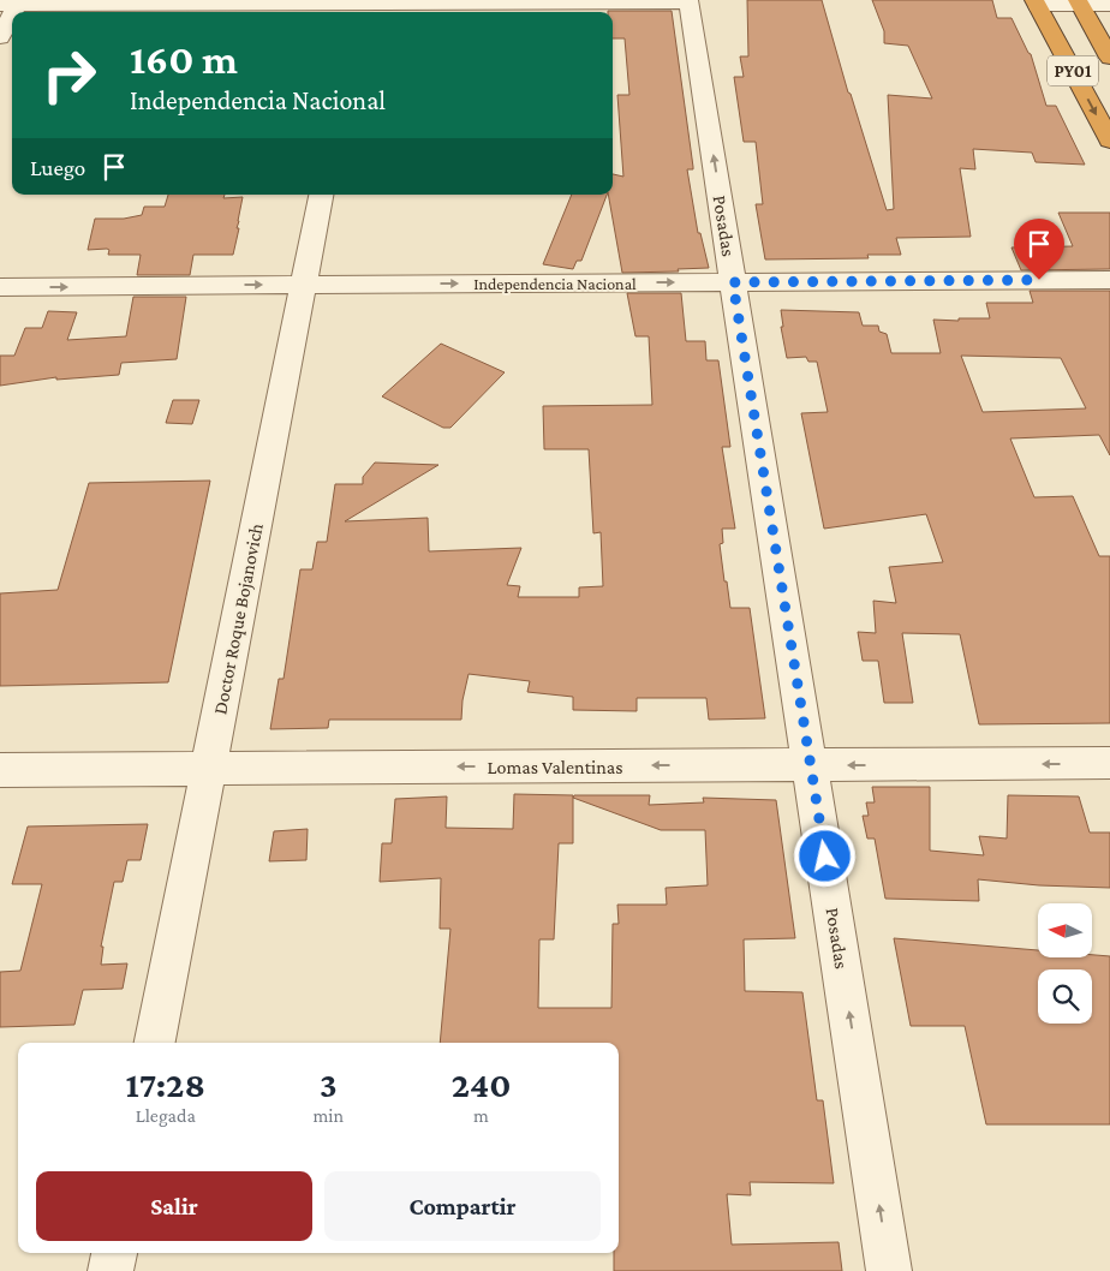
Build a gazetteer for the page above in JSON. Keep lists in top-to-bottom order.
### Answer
{
  "streets": {
    "highway": ["PY01"],
    "street": [
      "Posadas",
      "Independencia Nacional",
      "Doctor Roque Bojanovich",
      "Lomas Valentinas"
    ]
  },
  "crossings": [
    ["Posadas", "Independencia Nacional"],
    ["Posadas", "Lomas Valentinas"],
    ["Independencia Nacional", "Doctor Roque Bojanovich"],
    ["Doctor Roque Bojanovich", "Lomas Valentinas"]
  ],
  "one_way": ["Posadas", "Lomas Valentinas"],
  "north": "left",
  "page": {
    "turn": ["160 m", "Independencia Nacional"],
    "then": "Luego",
    "eta": [
      "17:28",
      "Llegada",
      "3",
      "min",
      "240",
      "m"
    ],
    "buttons": ["Salir", "Compartir"]
  }
}
